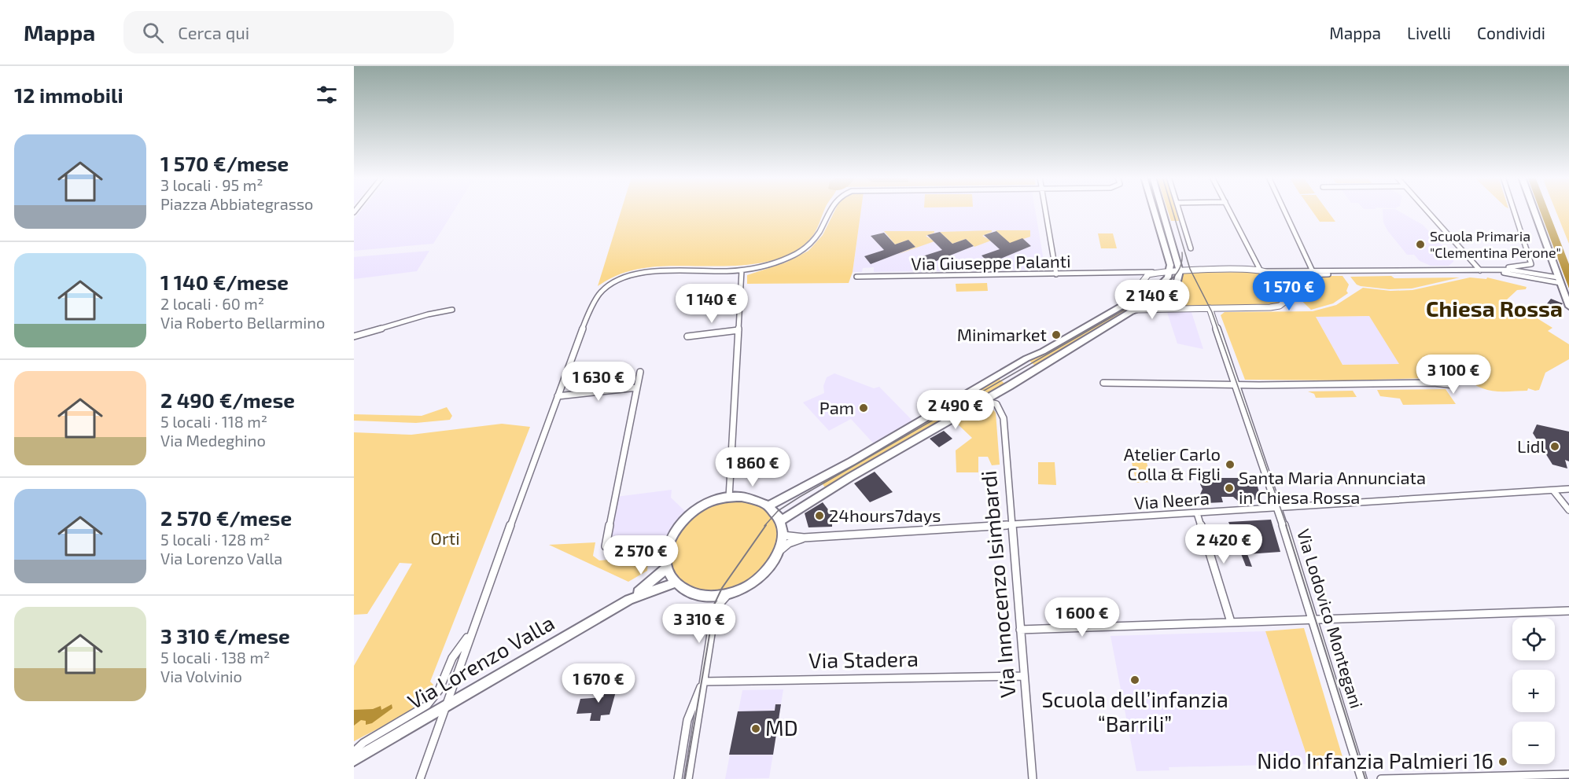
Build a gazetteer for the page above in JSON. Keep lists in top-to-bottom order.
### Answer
{
  "streets": {
    "main road": ["Via Lorenzo Valla"],
    "street": [
      "Via Giuseppe Palanti",
      "Via Neera",
      "Via Innocenzo Isimbardi",
      "Via Lodovico Montegani",
      "Via Stadera"
    ]
  },
  "crossings": [
    ["Via Neera", "Via Innocenzo Isimbardi"],
    ["Via Neera", "Via Lodovico Montegani"],
    ["Via Neera", "Via Lorenzo Valla"],
    ["Via Innocenzo Isimbardi", "Via Stadera"]
  ],
  "districts": ["Chiesa Rossa"],
  "parks": ["Orti"],
  "places": [
    "Scuola Primaria \"Clementina Perone\"",
    "Minimarket",
    "Pam",
    "Lidl",
    "Atelier Carlo Colla & Figli",
    "Santa Maria Annunciata in Chiesa Rossa",
    "24hours7days",
    "Scuola dell’infanzia “Barrili”",
    "MD",
    "Nido Infanzia Palmieri 16"
  ],
  "page": {
    "header": "Mappa",
    "search": "Cerca qui",
    "nav": ["Mappa", "Livelli", "Condividi"],
    "heading": "12 immobili",
    "list": [
      {
        "name": "1 570 €/mese",
        "note": "3 locali · 95 m² · Piazza Abbiategrasso"
      },
      {
        "name": "1 140 €/mese",
        "note": "2 locali · 60 m² · Via Roberto Bellarmino"
      },
      {
        "name": "2 490 €/mese",
        "note": "5 locali · 118 m² · Via Medeghino"
      },
      {
        "name": "2 570 €/mese",
        "note": "5 locali · 128 m² · Via Lorenzo Valla"
      },
      {
        "name": "3 310 €/mese",
        "note": "5 locali · 138 m² · Via Volvinio"
      }
    ],
    "price": [
      "1 570 €",
      "2 140 €",
      "1 140 €",
      "3 100 €",
      "1 630 €",
      "2 490 €",
      "1 860 €",
      "2 420 €",
      "2 570 €",
      "1 600 €",
      "3 310 €",
      "1 670 €"
    ],
    "map_buttons": ["+", "−"]
  }
}
